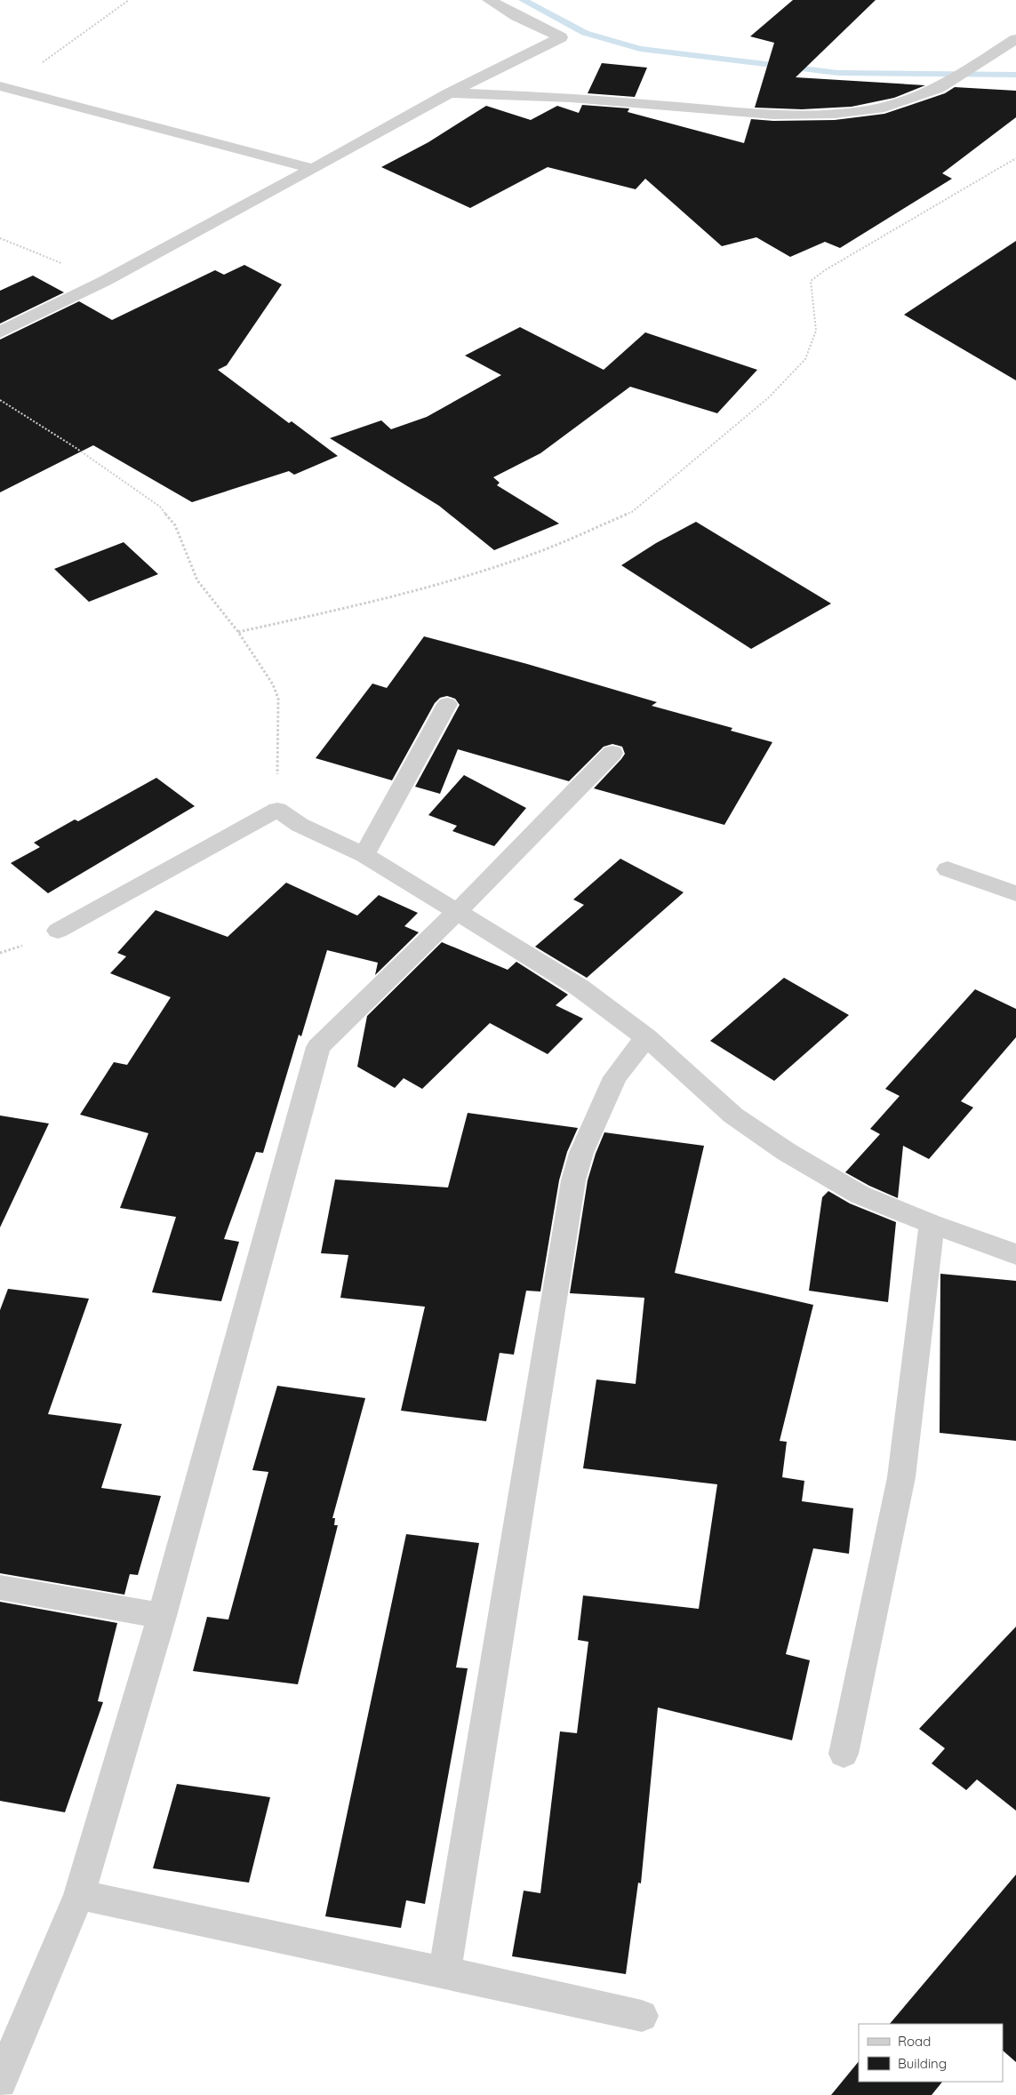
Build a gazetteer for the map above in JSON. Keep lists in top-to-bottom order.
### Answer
{
  "legend": ["Road", "Building"]
}
